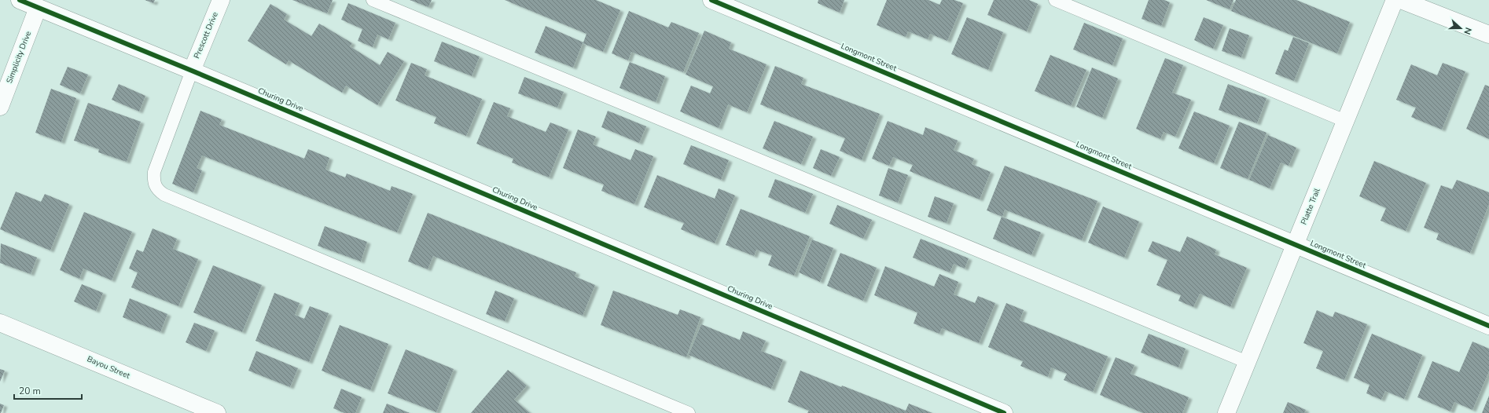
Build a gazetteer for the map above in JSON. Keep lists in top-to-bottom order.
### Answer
{
  "streets": {
    "street": [
      "Prescott Drive",
      "Simplicity Drive",
      "Longmont Street",
      "Churing Drive",
      "Platte Trail",
      "Bayou Street"
    ]
  },
  "crossings": [
    ["Prescott Drive", "Churing Drive"],
    ["Simplicity Drive", "Churing Drive"],
    ["Longmont Street", "Platte Trail"]
  ],
  "scale_bar": "20 m",
  "north": "right"
}
